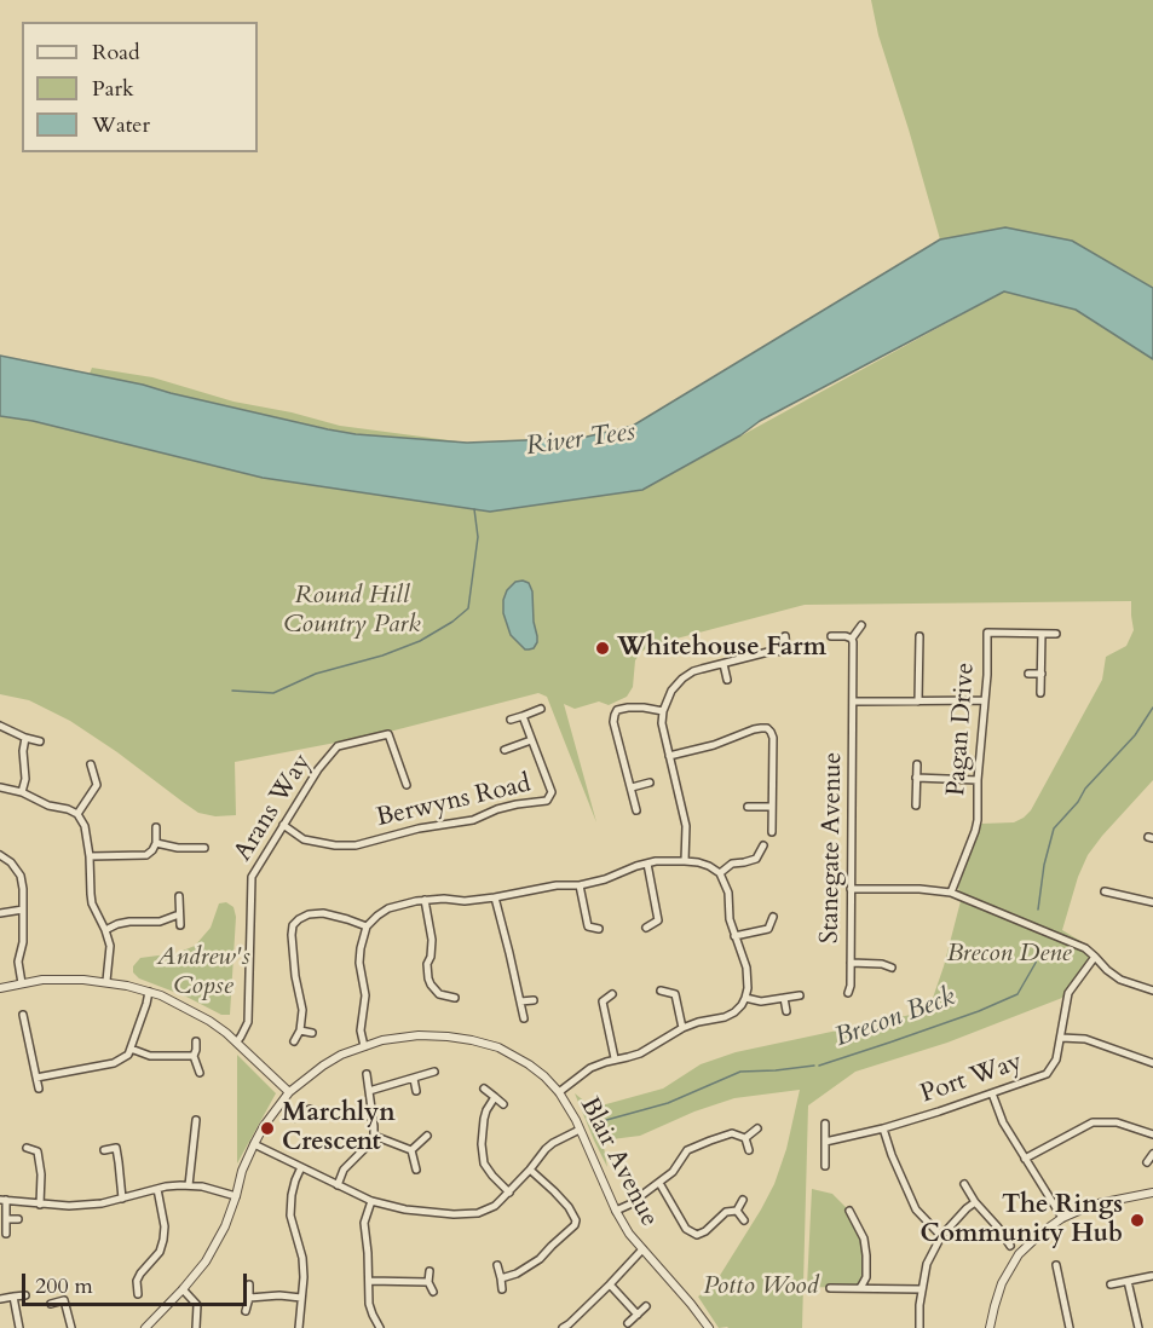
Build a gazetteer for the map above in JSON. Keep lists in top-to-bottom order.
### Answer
{
  "streets": {
    "street": [
      "Pagan Drive",
      "Berwyns Road",
      "Arans Way",
      "Stanegate Avenue",
      "Port Way",
      "Blair Avenue"
    ]
  },
  "crossings": [
    ["Berwyns Road", "Arans Way"]
  ],
  "water": ["River Tees", "Brecon Beck"],
  "parks": [
    "Round Hill Country Park",
    "Brecon Dene",
    "Andrew's Copse",
    "Potto Wood"
  ],
  "places": ["Whitehouse Farm", "Marchlyn Crescent", "The Rings Community Hub"],
  "legend": ["Road", "Park", "Water"],
  "scale_bar": "200 m"
}
